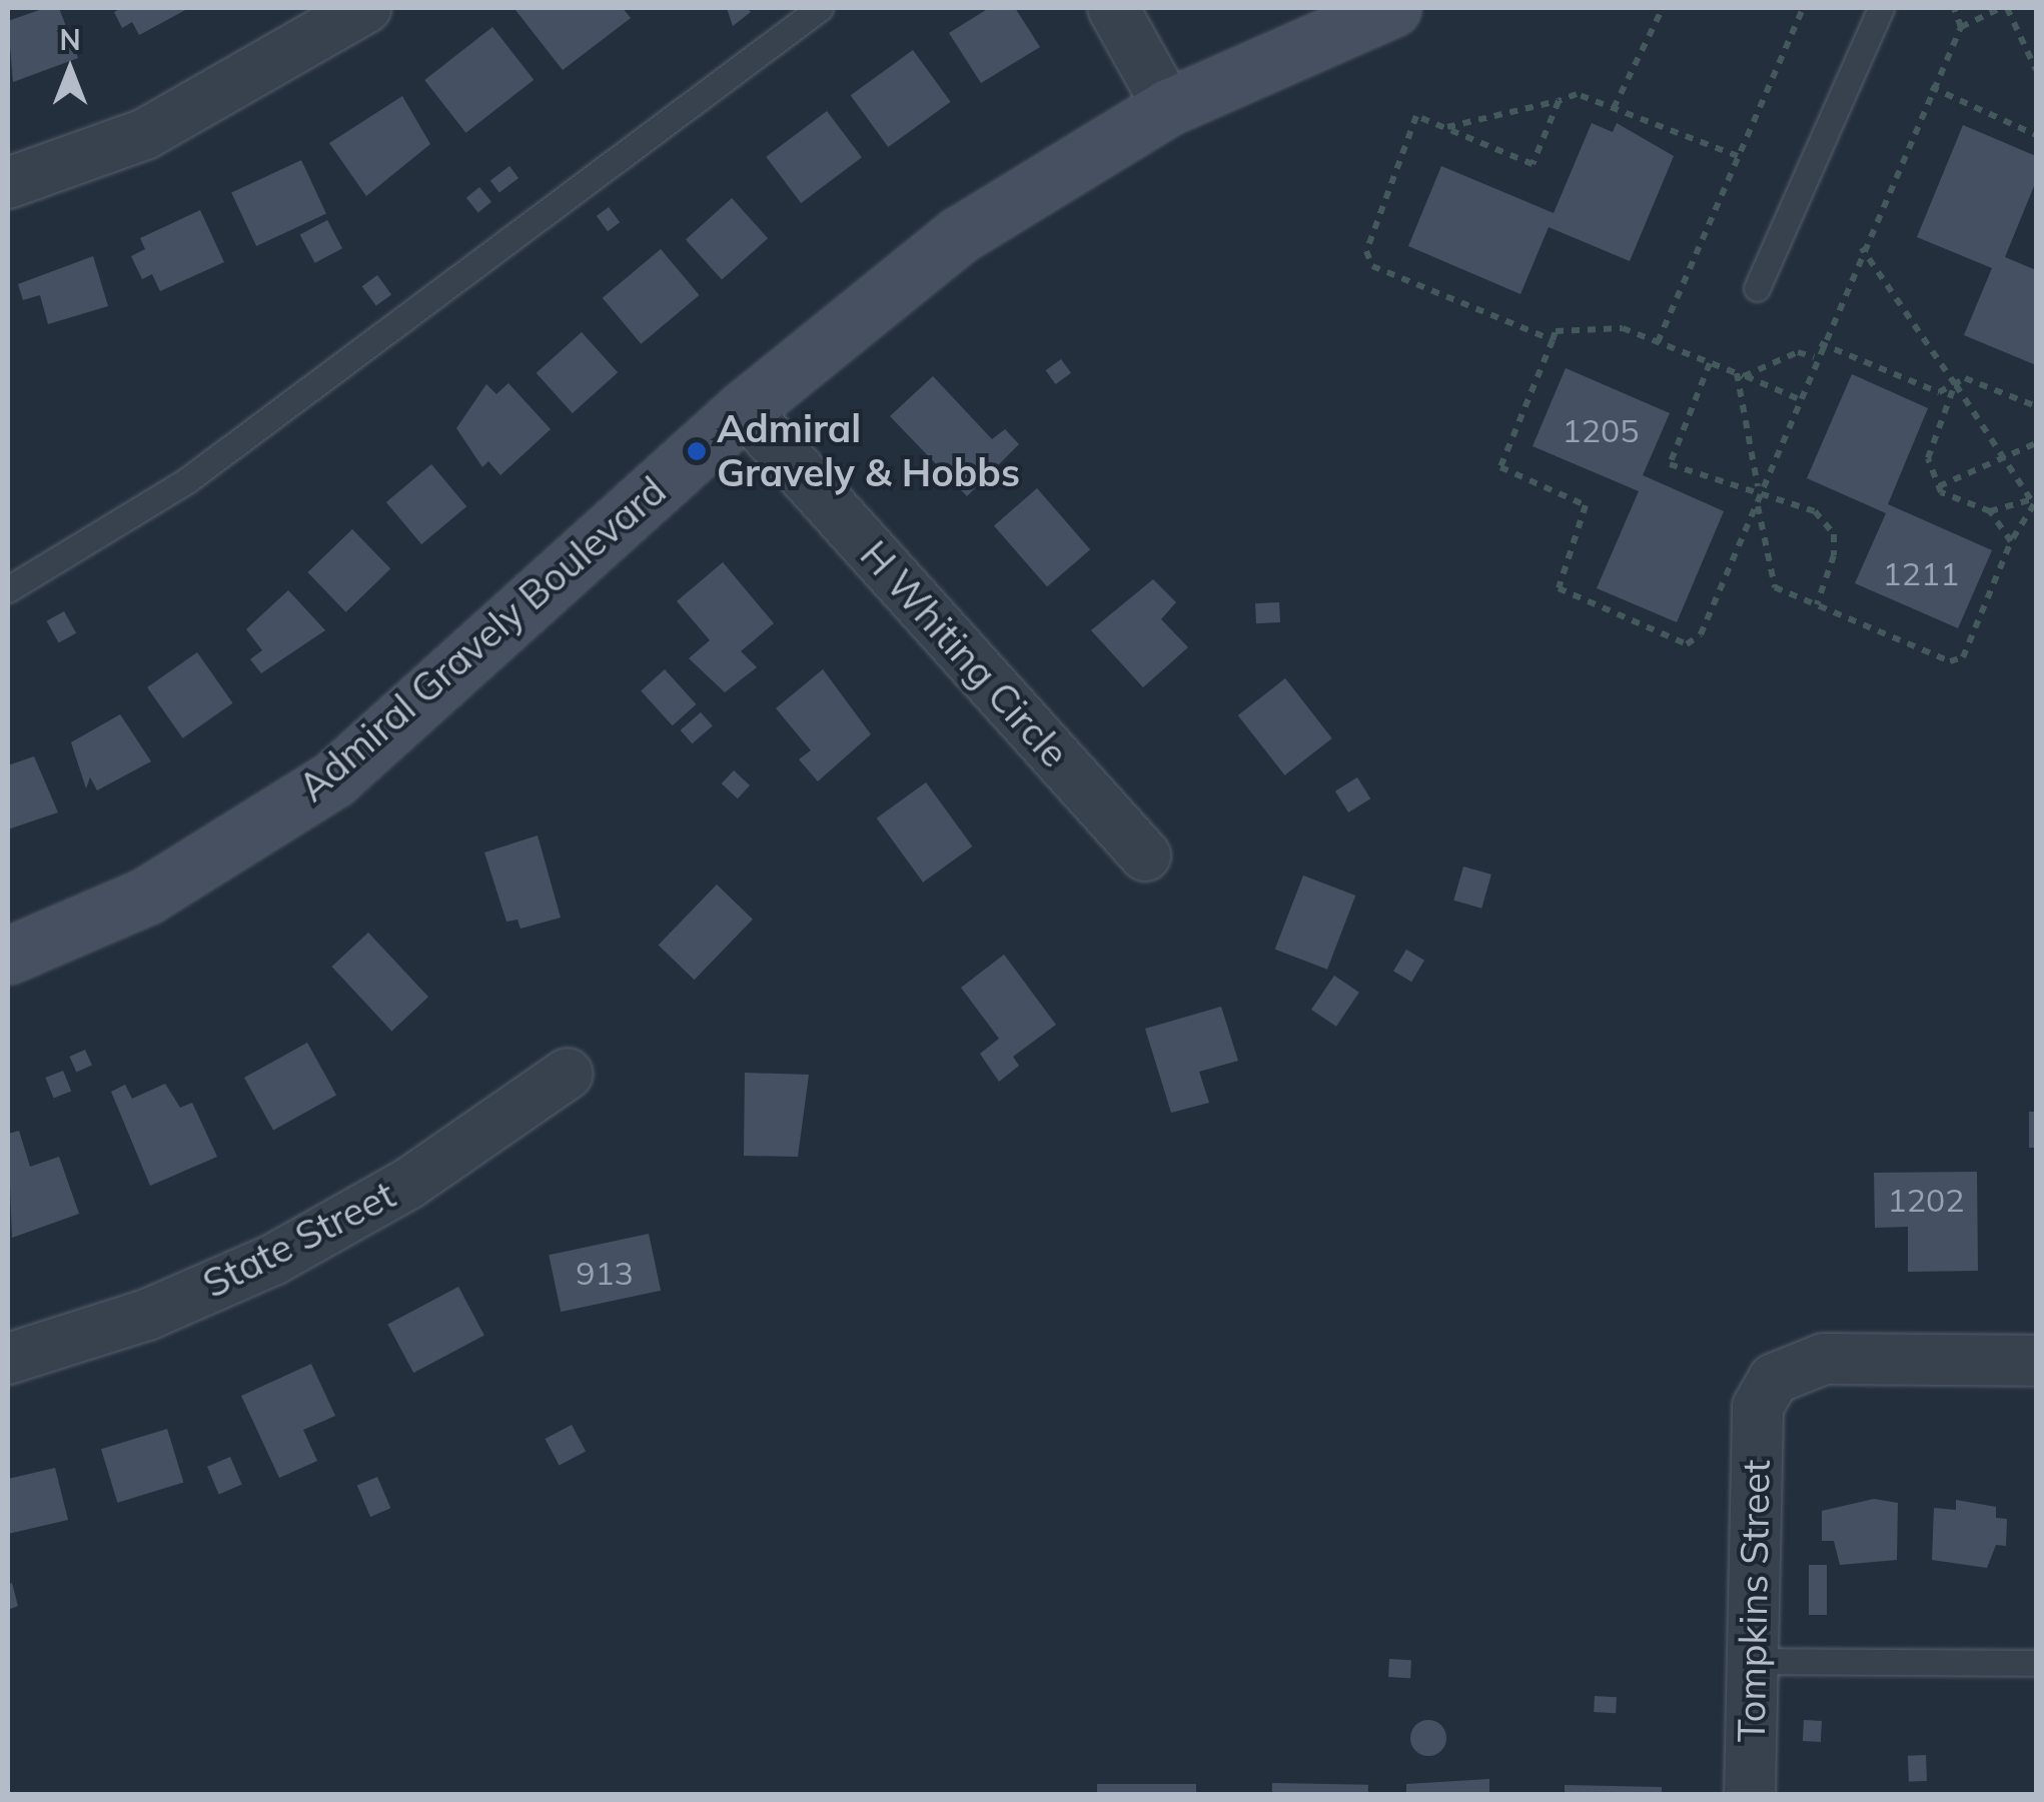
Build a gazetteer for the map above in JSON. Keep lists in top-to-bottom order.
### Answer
{
  "streets": {
    "street": [
      "Admiral Gravely Boulevard",
      "H Whiting Circle",
      "State Street",
      "Tompkins Street"
    ]
  },
  "crossings": [
    ["Admiral Gravely Boulevard", "H Whiting Circle"]
  ],
  "places": ["Admiral Gravely & Hobbs"],
  "house_numbers": [
    "1205",
    "1211",
    "1202",
    "913"
  ],
  "north": "top"
}
